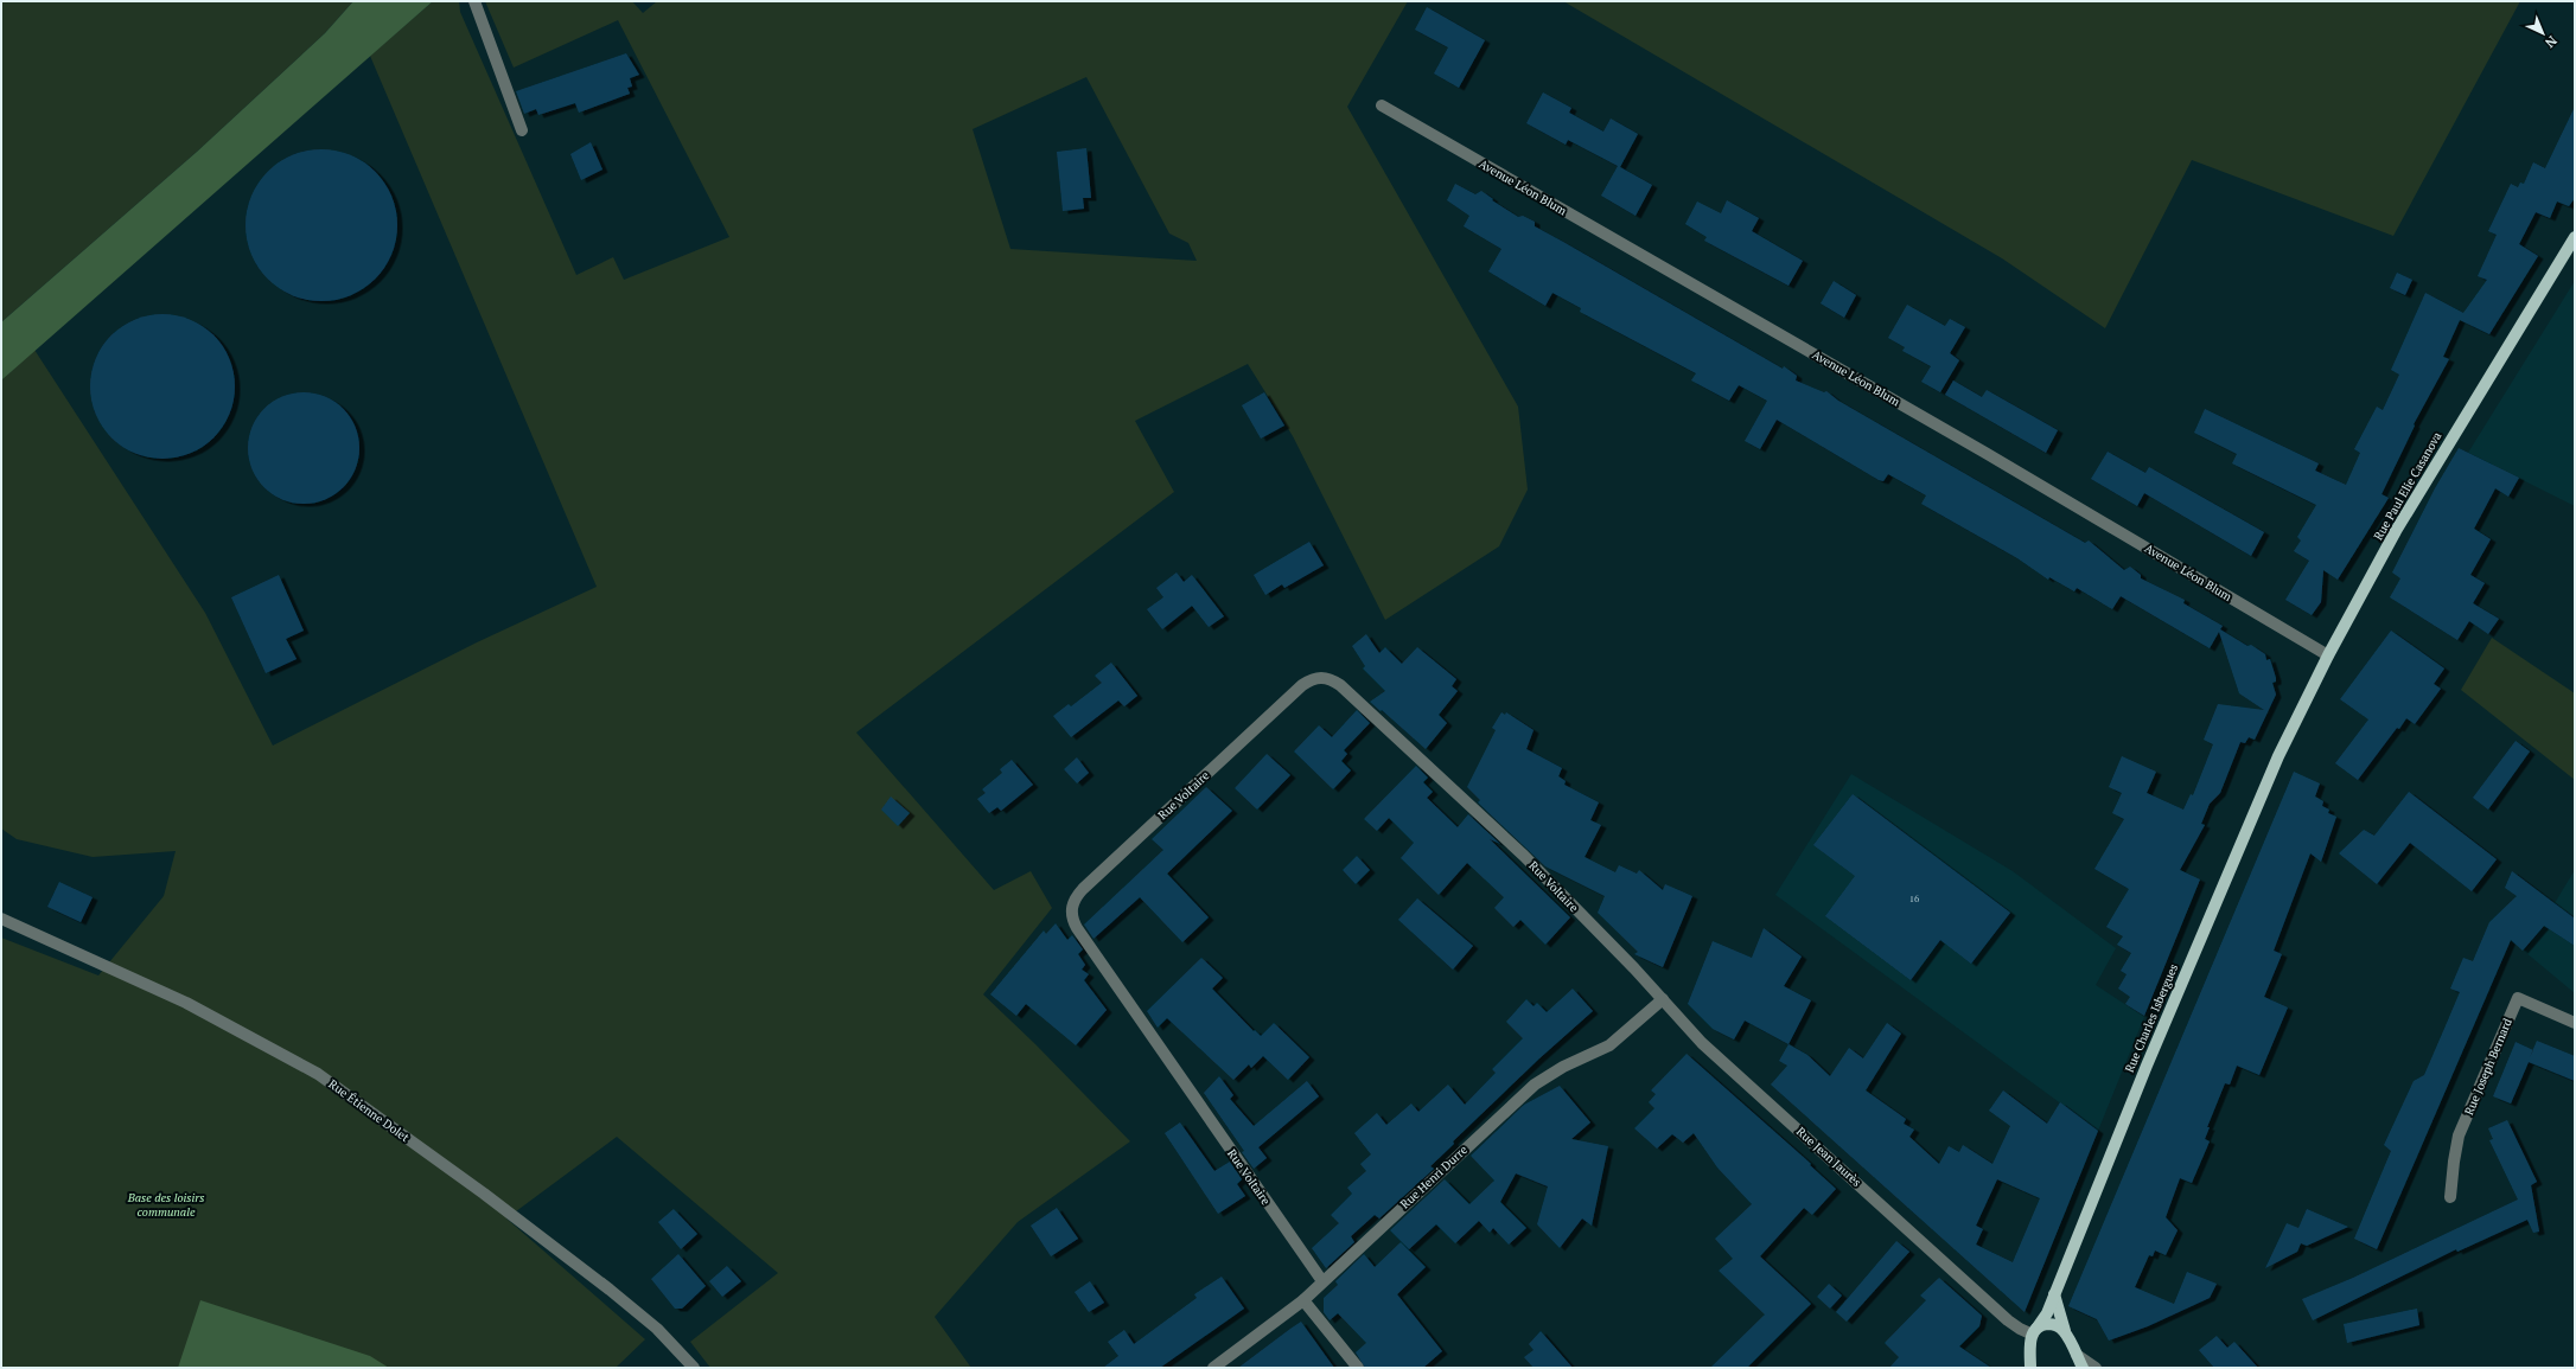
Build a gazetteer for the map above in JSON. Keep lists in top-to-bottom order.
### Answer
{
  "streets": {
    "main road": ["Rue Paul Elie Casanova", "Rue Charles Isbergues"],
    "street": [
      "Avenue Léon Blum",
      "Rue Voltaire",
      "Rue Joseph Bernard",
      "Rue Étienne Dolet",
      "Rue Jean Jaurès",
      "Rue Henri Durre"
    ]
  },
  "crossings": [
    ["Avenue Léon Blum", "Rue Paul Elie Casanova"],
    ["Rue Paul Elie Casanova", "Rue Charles Isbergues"],
    ["Rue Voltaire", "Rue Jean Jaurès"],
    ["Rue Voltaire", "Rue Henri Durre"],
    ["Rue Charles Isbergues", "Rue Jean Jaurès"],
    ["Rue Jean Jaurès", "Rue Henri Durre"]
  ],
  "parks": ["Base des loisirs communale"],
  "house_numbers": ["16"],
  "north": "bottom right"
}
